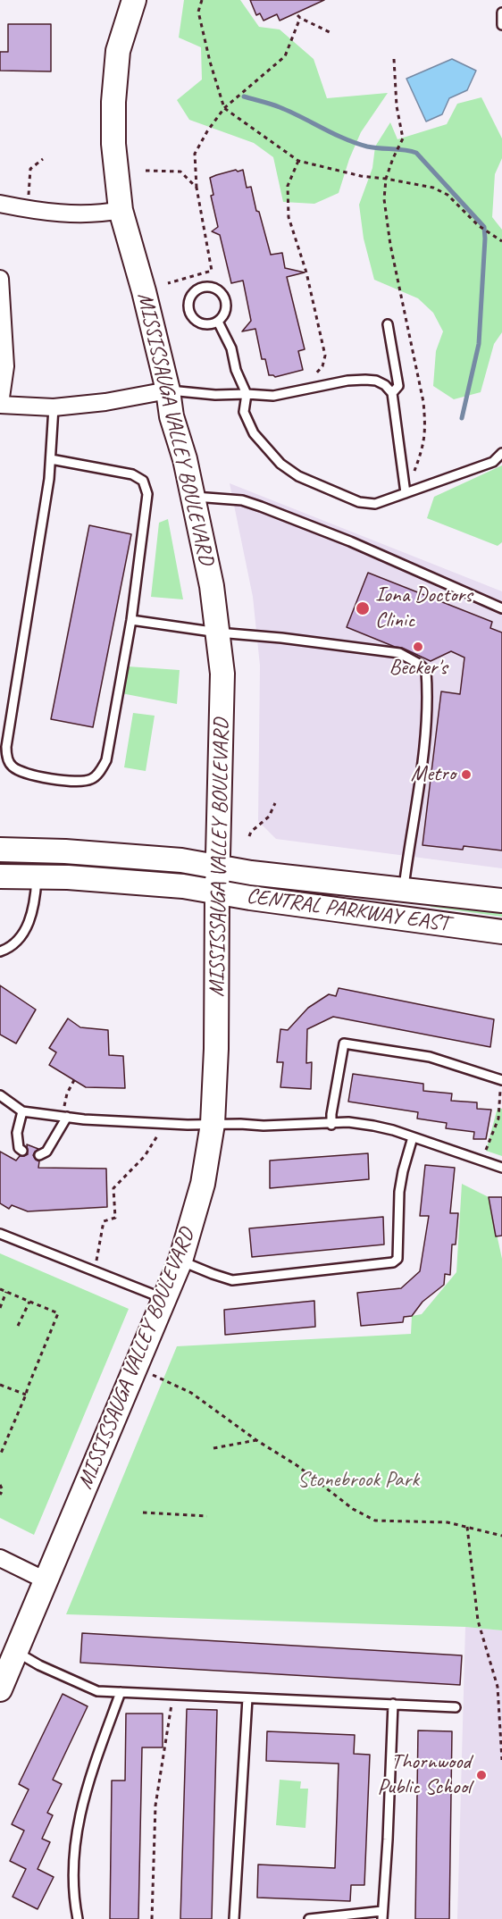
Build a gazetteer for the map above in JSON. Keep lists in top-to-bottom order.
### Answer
{
  "streets": {
    "street": ["MISSISSAUGA VALLEY BOULEVARD", "CENTRAL PARKWAY EAST"]
  },
  "crossings": [
    ["MISSISSAUGA VALLEY BOULEVARD", "CENTRAL PARKWAY EAST"]
  ],
  "parks": ["Stonebrook Park"],
  "places": [
    "Iona Doctors Clinic",
    "Becker's",
    "Metro",
    "Thornwood Public School"
  ]
}
